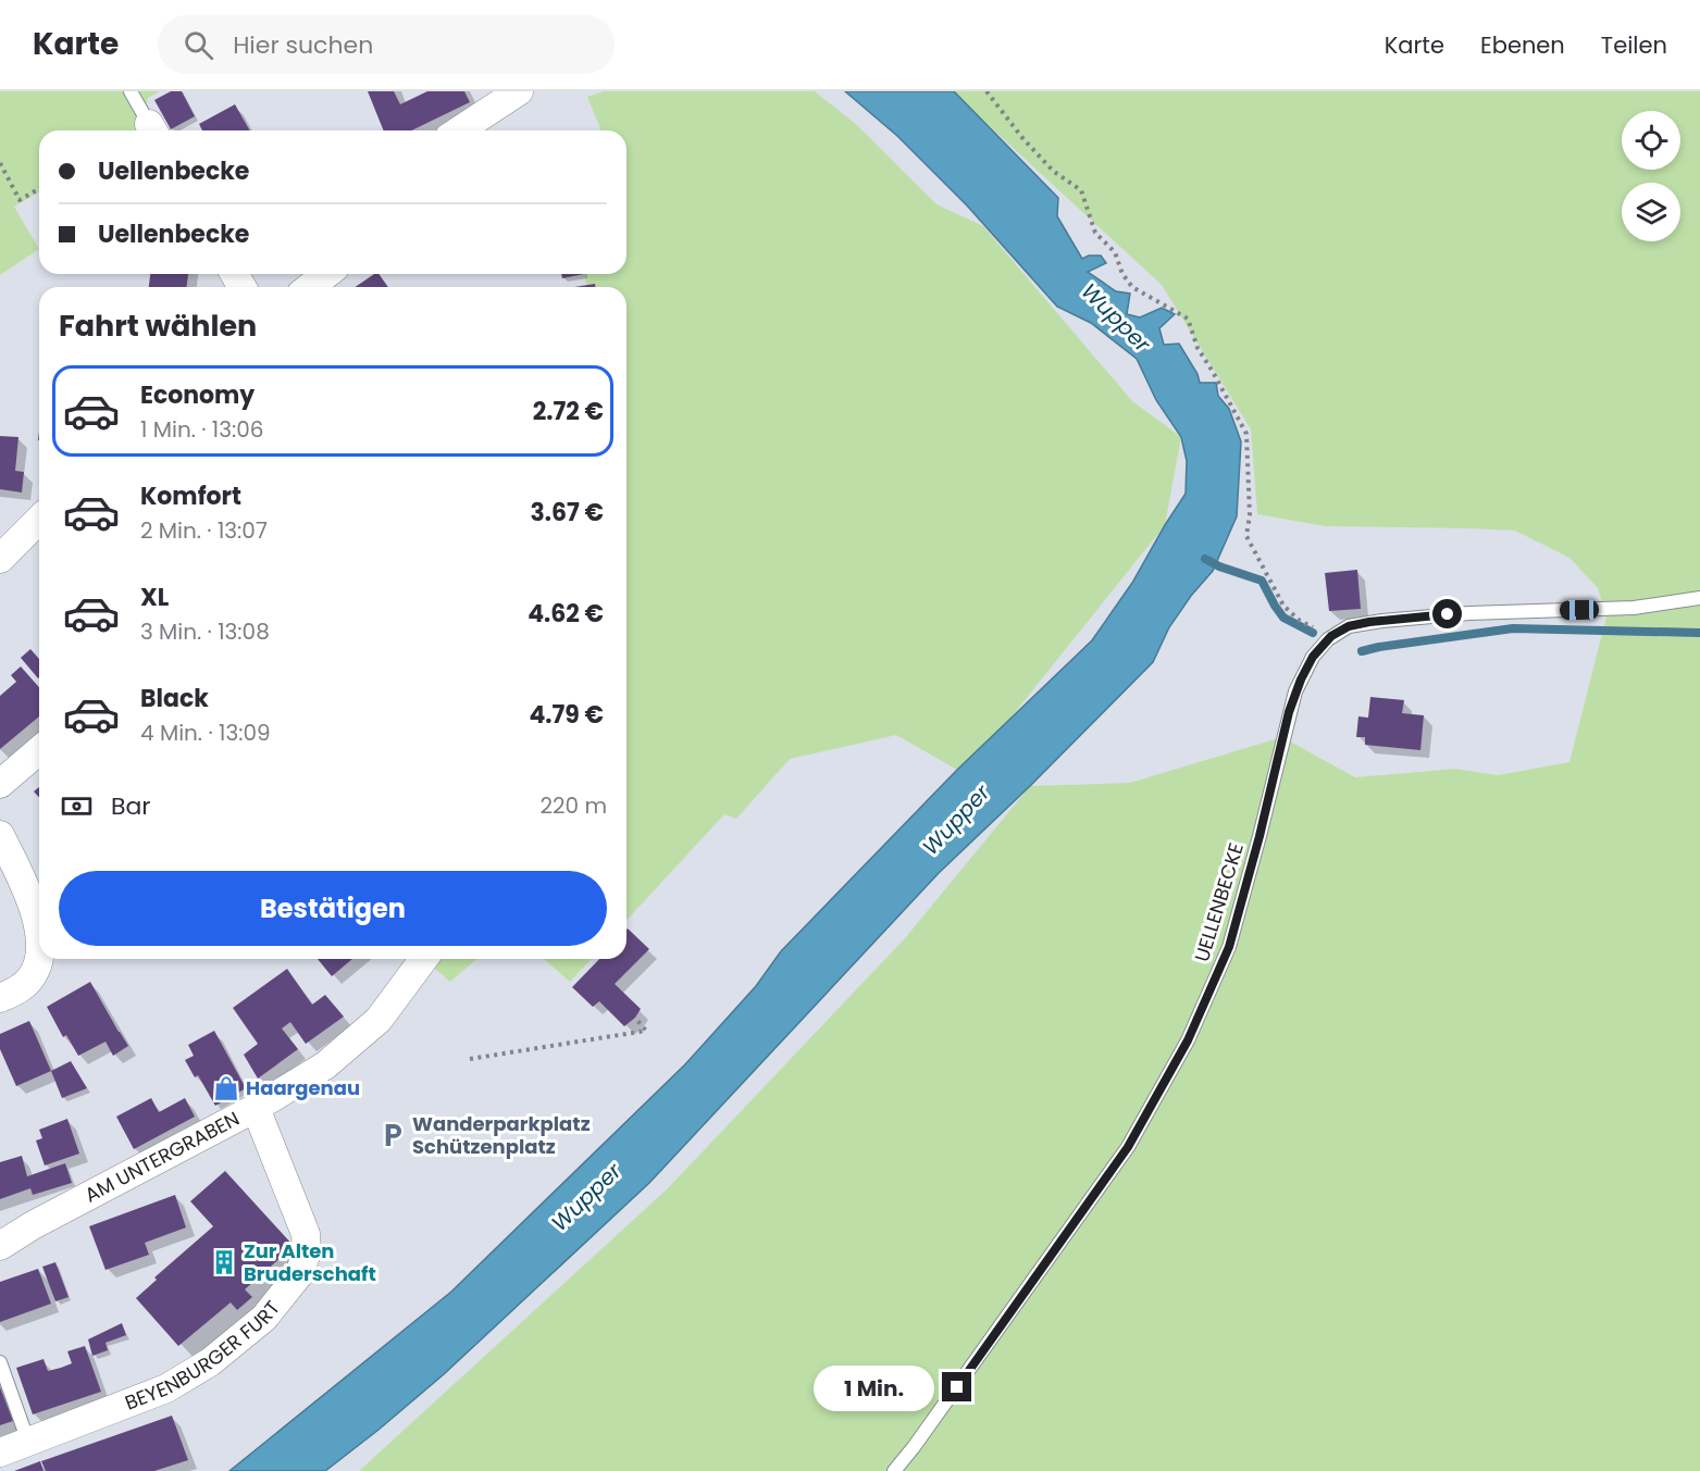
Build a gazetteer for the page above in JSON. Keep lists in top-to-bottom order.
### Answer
{
  "streets": {
    "street": ["AM UNTERGRABEN", "BEYENBURGER FURT"],
    "lane": ["UELLENBECKE"]
  },
  "crossings": [
    ["AM UNTERGRABEN", "BEYENBURGER FURT"]
  ],
  "water": ["Wupper"],
  "places": {
    "shop": ["Haargenau"],
    "parking": ["Wanderparkplatz Schützenplatz"],
    "building": ["Zur Alten Bruderschaft"]
  },
  "page": {
    "header": "Karte",
    "search": "Hier suchen",
    "nav": ["Karte", "Ebenen", "Teilen"],
    "banner": ["Uellenbecke", "Uellenbecke"],
    "heading": "Fahrt wählen",
    "list": [
      {
        "name": "Economy",
        "note": "1 Min. · 13:06",
        "value": "2.72 €"
      },
      {
        "name": "Komfort",
        "note": "2 Min. · 13:07",
        "value": "3.67 €"
      },
      {
        "name": "XL",
        "note": "3 Min. · 13:08",
        "value": "4.62 €"
      },
      {
        "name": "Black",
        "note": "4 Min. · 13:09",
        "value": "4.79 €"
      }
    ],
    "pay": ["Bar", "220 m"],
    "buttons": "Bestätigen",
    "bubble": "1 Min."
  }
}
